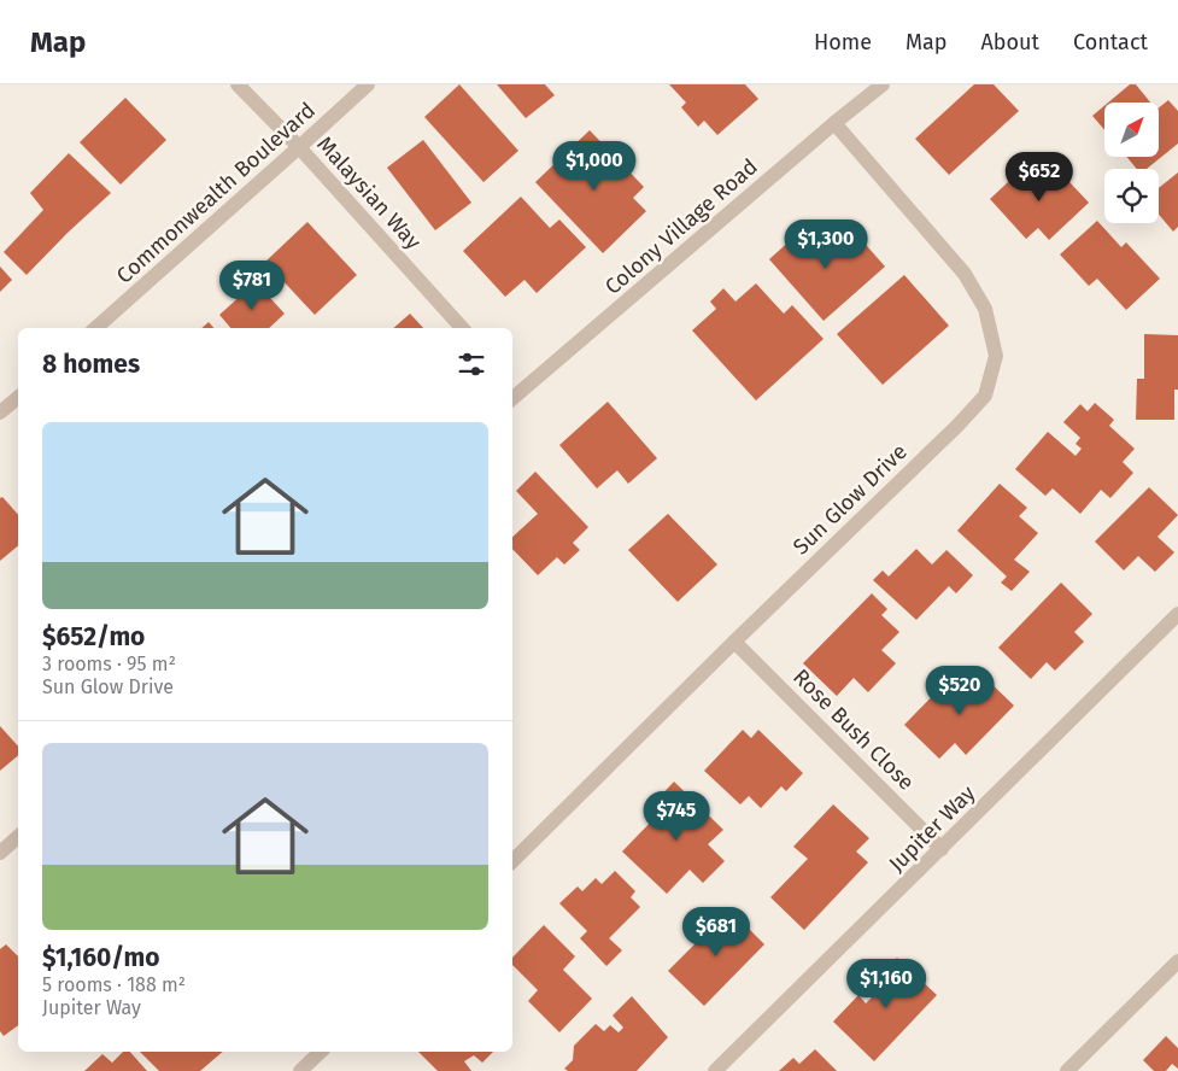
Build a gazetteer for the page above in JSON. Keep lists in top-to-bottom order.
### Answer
{
  "streets": {
    "street": [
      "Commonwealth Boulevard",
      "Malaysian Way",
      "Colony Village Road",
      "Sun Glow Drive",
      "Rose Bush Close",
      "Jupiter Way"
    ]
  },
  "crossings": [
    ["Commonwealth Boulevard", "Malaysian Way"],
    ["Colony Village Road", "Sun Glow Drive"],
    ["Sun Glow Drive", "Rose Bush Close"],
    ["Rose Bush Close", "Jupiter Way"]
  ],
  "north": "top right",
  "page": {
    "header": "Map",
    "nav": [
      "Home",
      "Map",
      "About",
      "Contact"
    ],
    "price": [
      "$1,000",
      "$652",
      "$1,300",
      "$781",
      "$520",
      "$745",
      "$681",
      "$1,160"
    ],
    "heading": "8 homes",
    "list": [
      {
        "name": "$652/mo",
        "note": "3 rooms · 95 m² · Sun Glow Drive"
      },
      {
        "name": "$1,160/mo",
        "note": "5 rooms · 188 m² · Jupiter Way"
      }
    ]
  }
}
